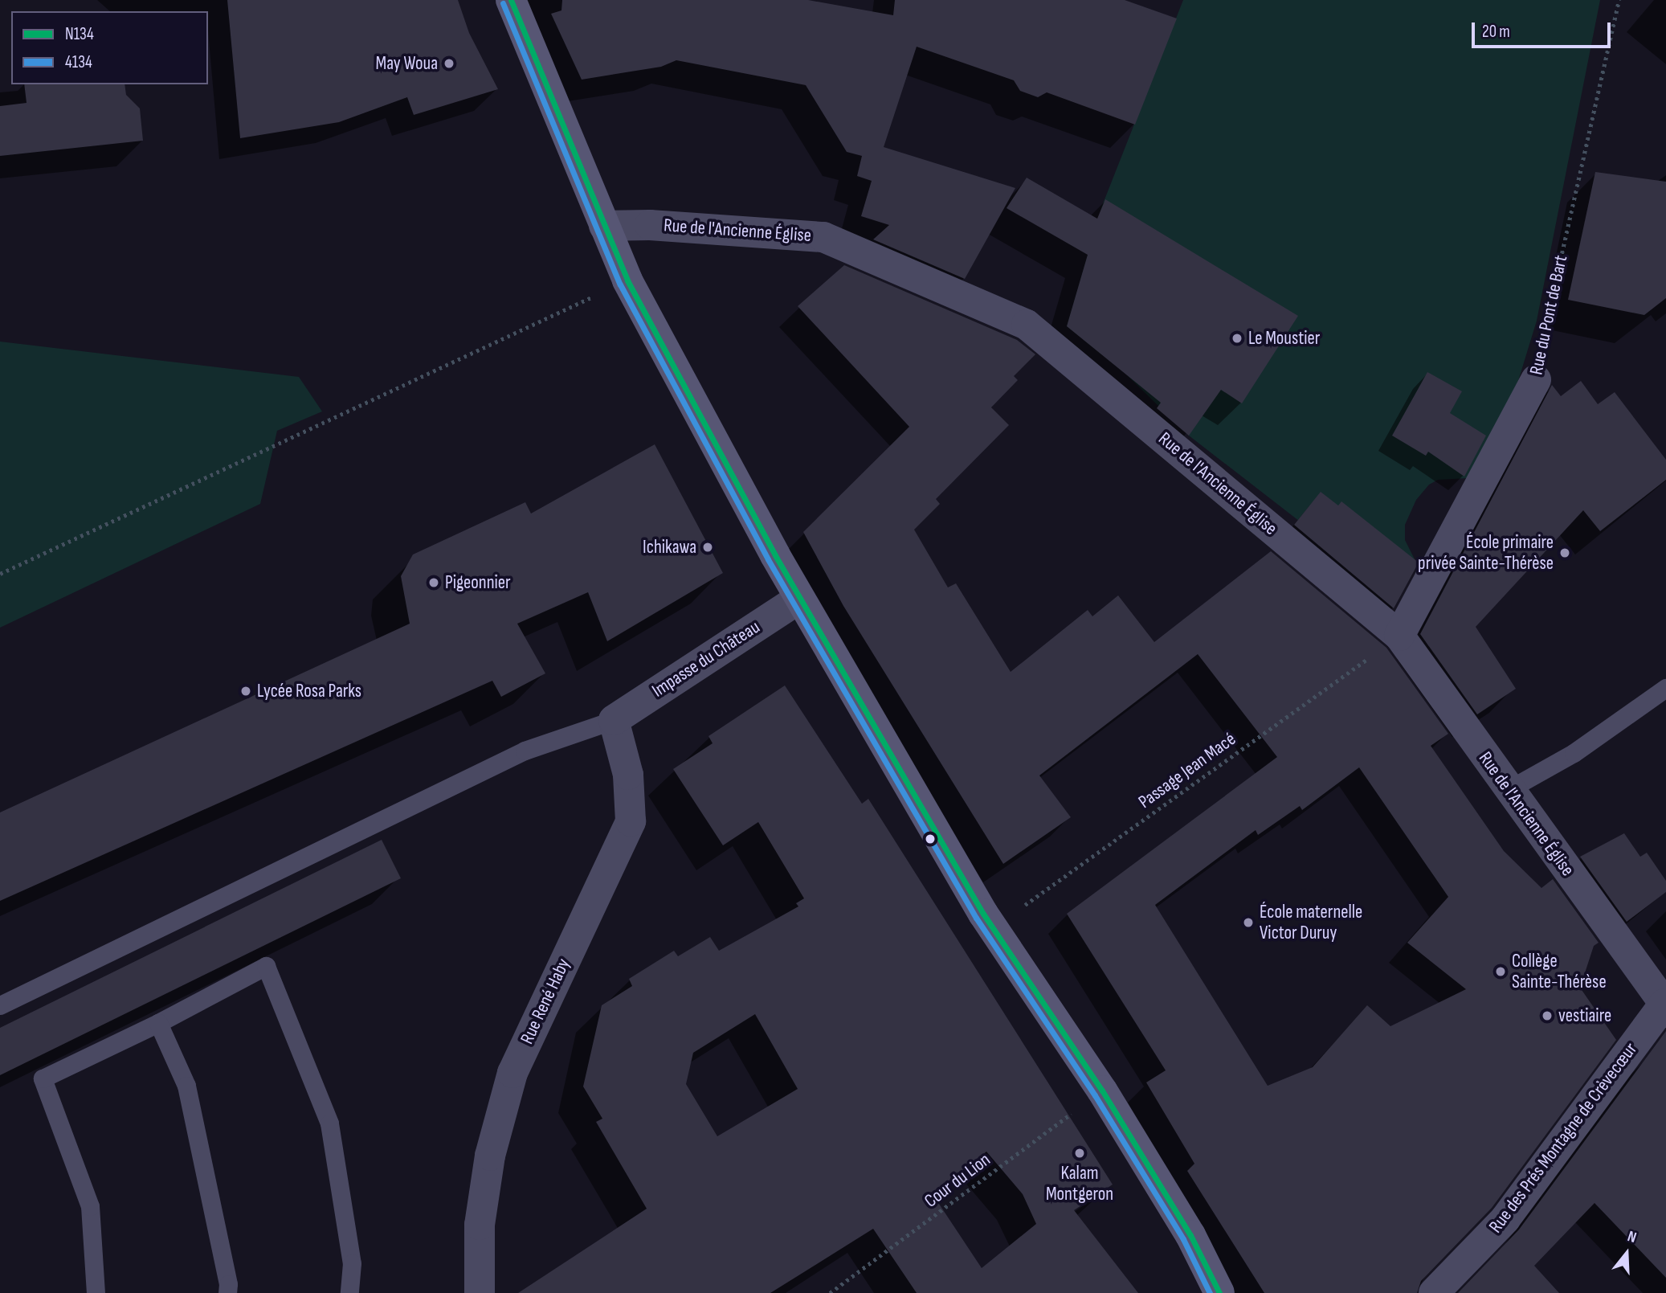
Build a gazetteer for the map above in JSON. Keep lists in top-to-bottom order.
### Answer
{
  "streets": {
    "street": [
      "Rue de l'Ancienne Église",
      "Rue du Pont de Bart",
      "Impasse du Château",
      "Rue René Haby",
      "Rue des Prés Montagne de Crèvecœur"
    ],
    "path": ["Passage Jean Macé", "Cour du Lion"]
  },
  "crossings": [
    ["Rue de l'Ancienne Église", "Rue du Pont de Bart"],
    ["Rue de l'Ancienne Église", "Passage Jean Macé"],
    ["Rue de l'Ancienne Église", "Rue des Prés Montagne de Crèvecœur"],
    ["Rue du Pont de Bart", "Passage Jean Macé"],
    ["Impasse du Château", "Rue René Haby"]
  ],
  "places": [
    "May Woua",
    "Le Moustier",
    "Ichikawa",
    "École primaire privée Sainte-Thérèse",
    "Pigeonnier",
    "Lycée Rosa Parks",
    "École maternelle Victor Duruy",
    "Collège Sainte-Thérèse",
    "vestiaire",
    "Kalam Montgeron"
  ],
  "lines": ["transit line N134", "transit line 4134"],
  "legend": ["N134", "4134"],
  "scale_bar": "20 m",
  "north": "top"
}
